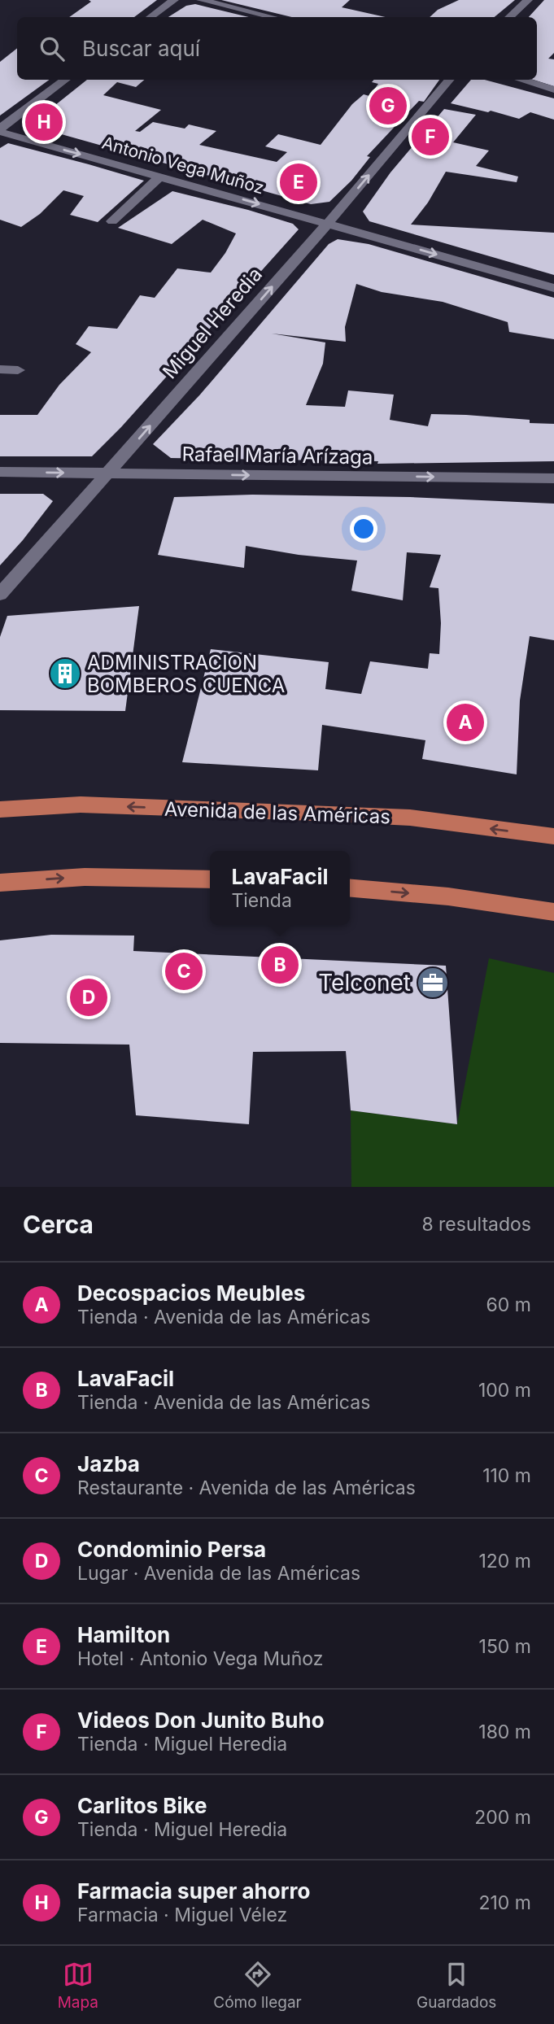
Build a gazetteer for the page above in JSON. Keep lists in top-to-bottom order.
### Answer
{
  "streets": {
    "main road": ["Avenida de las Américas"],
    "street": ["Antonio Vega Muñoz", "Miguel Heredia", "Rafael María Arízaga"]
  },
  "crossings": [
    ["Antonio Vega Muñoz", "Miguel Heredia"],
    ["Miguel Heredia", "Rafael María Arízaga"]
  ],
  "one_way": ["Antonio Vega Muñoz", "Miguel Heredia", "Rafael María Arízaga"],
  "places": {
    "building": ["ADMINISTRACION BOMBEROS CUENCA"],
    "office": ["Telconet"]
  },
  "page": {
    "search": "Buscar aquí",
    "pins": [
      "G",
      "H",
      "F",
      "E",
      "A",
      "B",
      "C",
      "D"
    ],
    "popup": ["LavaFacil", "Tienda"],
    "heading": ["Cerca", "8 resultados"],
    "list": [
      {
        "mark": "A",
        "name": "Decospacios Meubles",
        "note": "Tienda · Avenida de las Américas",
        "value": "60 m"
      },
      {
        "mark": "B",
        "name": "LavaFacil",
        "note": "Tienda · Avenida de las Américas",
        "value": "100 m"
      },
      {
        "mark": "C",
        "name": "Jazba",
        "note": "Restaurante · Avenida de las Américas",
        "value": "110 m"
      },
      {
        "mark": "D",
        "name": "Condominio Persa",
        "note": "Lugar · Avenida de las Américas",
        "value": "120 m"
      },
      {
        "mark": "E",
        "name": "Hamilton",
        "note": "Hotel · Antonio Vega Muñoz",
        "value": "150 m"
      },
      {
        "mark": "F",
        "name": "Videos Don Junito Buho",
        "note": "Tienda · Miguel Heredia",
        "value": "180 m"
      },
      {
        "mark": "G",
        "name": "Carlitos Bike",
        "note": "Tienda · Miguel Heredia",
        "value": "200 m"
      },
      {
        "mark": "H",
        "name": "Farmacia super ahorro",
        "note": "Farmacia · Miguel Vélez",
        "value": "210 m"
      }
    ],
    "nav": ["Mapa", "Cómo llegar", "Guardados"]
  }
}
